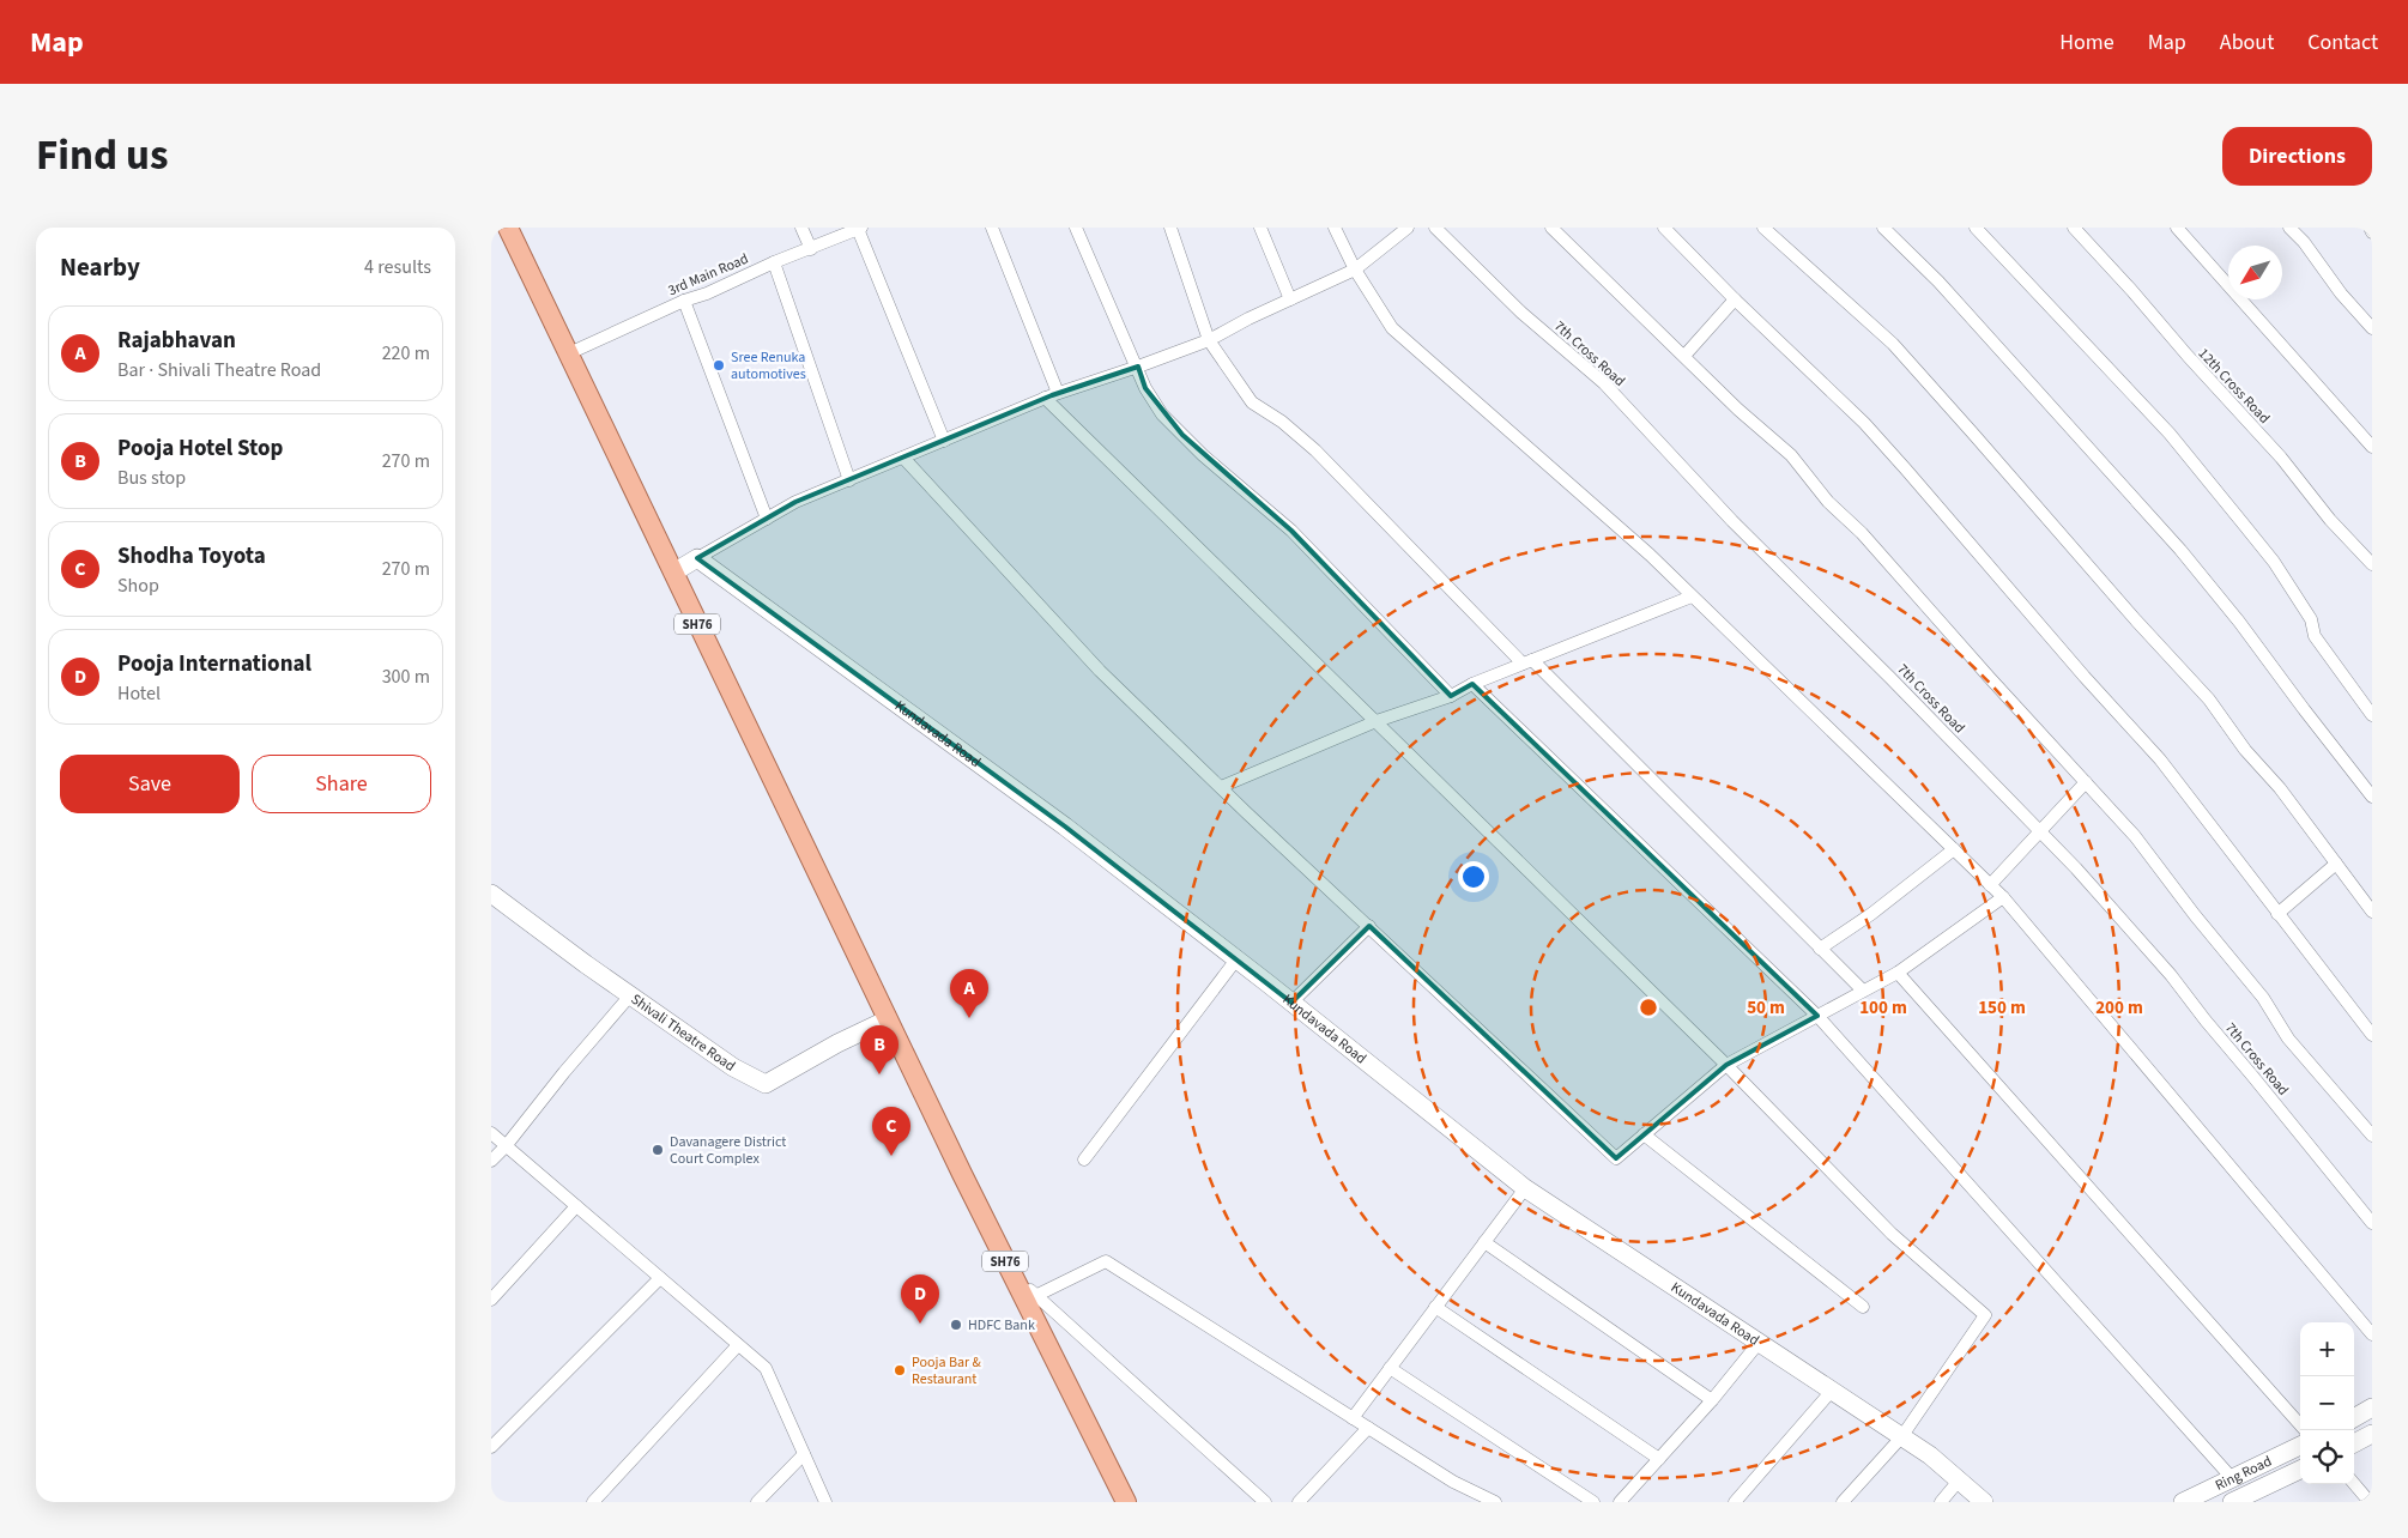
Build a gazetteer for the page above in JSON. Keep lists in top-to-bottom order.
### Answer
{
  "streets": {
    "main road": ["SH76"],
    "street": [
      "3rd Main Road",
      "7th Cross Road",
      "12th Cross Road",
      "Kundavada Road",
      "Shivali Theatre Road",
      "Ring Road"
    ]
  },
  "crossings": [
    ["3rd Main Road", "SH76"],
    ["SH76", "Shivali Theatre Road"]
  ],
  "places": [
    "Sree Renuka automotives",
    "Davanagere District Court Complex",
    "HDFC Bank",
    "Pooja Bar & Restaurant"
  ],
  "north": "bottom left",
  "page": {
    "header": "Map",
    "nav": [
      "Home",
      "Map",
      "About",
      "Contact"
    ],
    "title": "Find us",
    "buttons": [
      "Directions",
      ["Save", "Share"]
    ],
    "heading": ["Nearby", "4 results"],
    "list": [
      {
        "mark": "A",
        "name": "Rajabhavan",
        "note": "Bar · Shivali Theatre Road",
        "value": "220 m"
      },
      {
        "mark": "B",
        "name": "Pooja Hotel Stop",
        "note": "Bus stop",
        "value": "270 m"
      },
      {
        "mark": "C",
        "name": "Shodha Toyota",
        "note": "Shop",
        "value": "270 m"
      },
      {
        "mark": "D",
        "name": "Pooja International",
        "note": "Hotel",
        "value": "300 m"
      }
    ],
    "pins": [
      "A",
      "B",
      "C",
      "D"
    ],
    "map_buttons": ["+", "−"]
  },
  "rings": [
    "50 m",
    "100 m",
    "150 m",
    "200 m"
  ]
}
